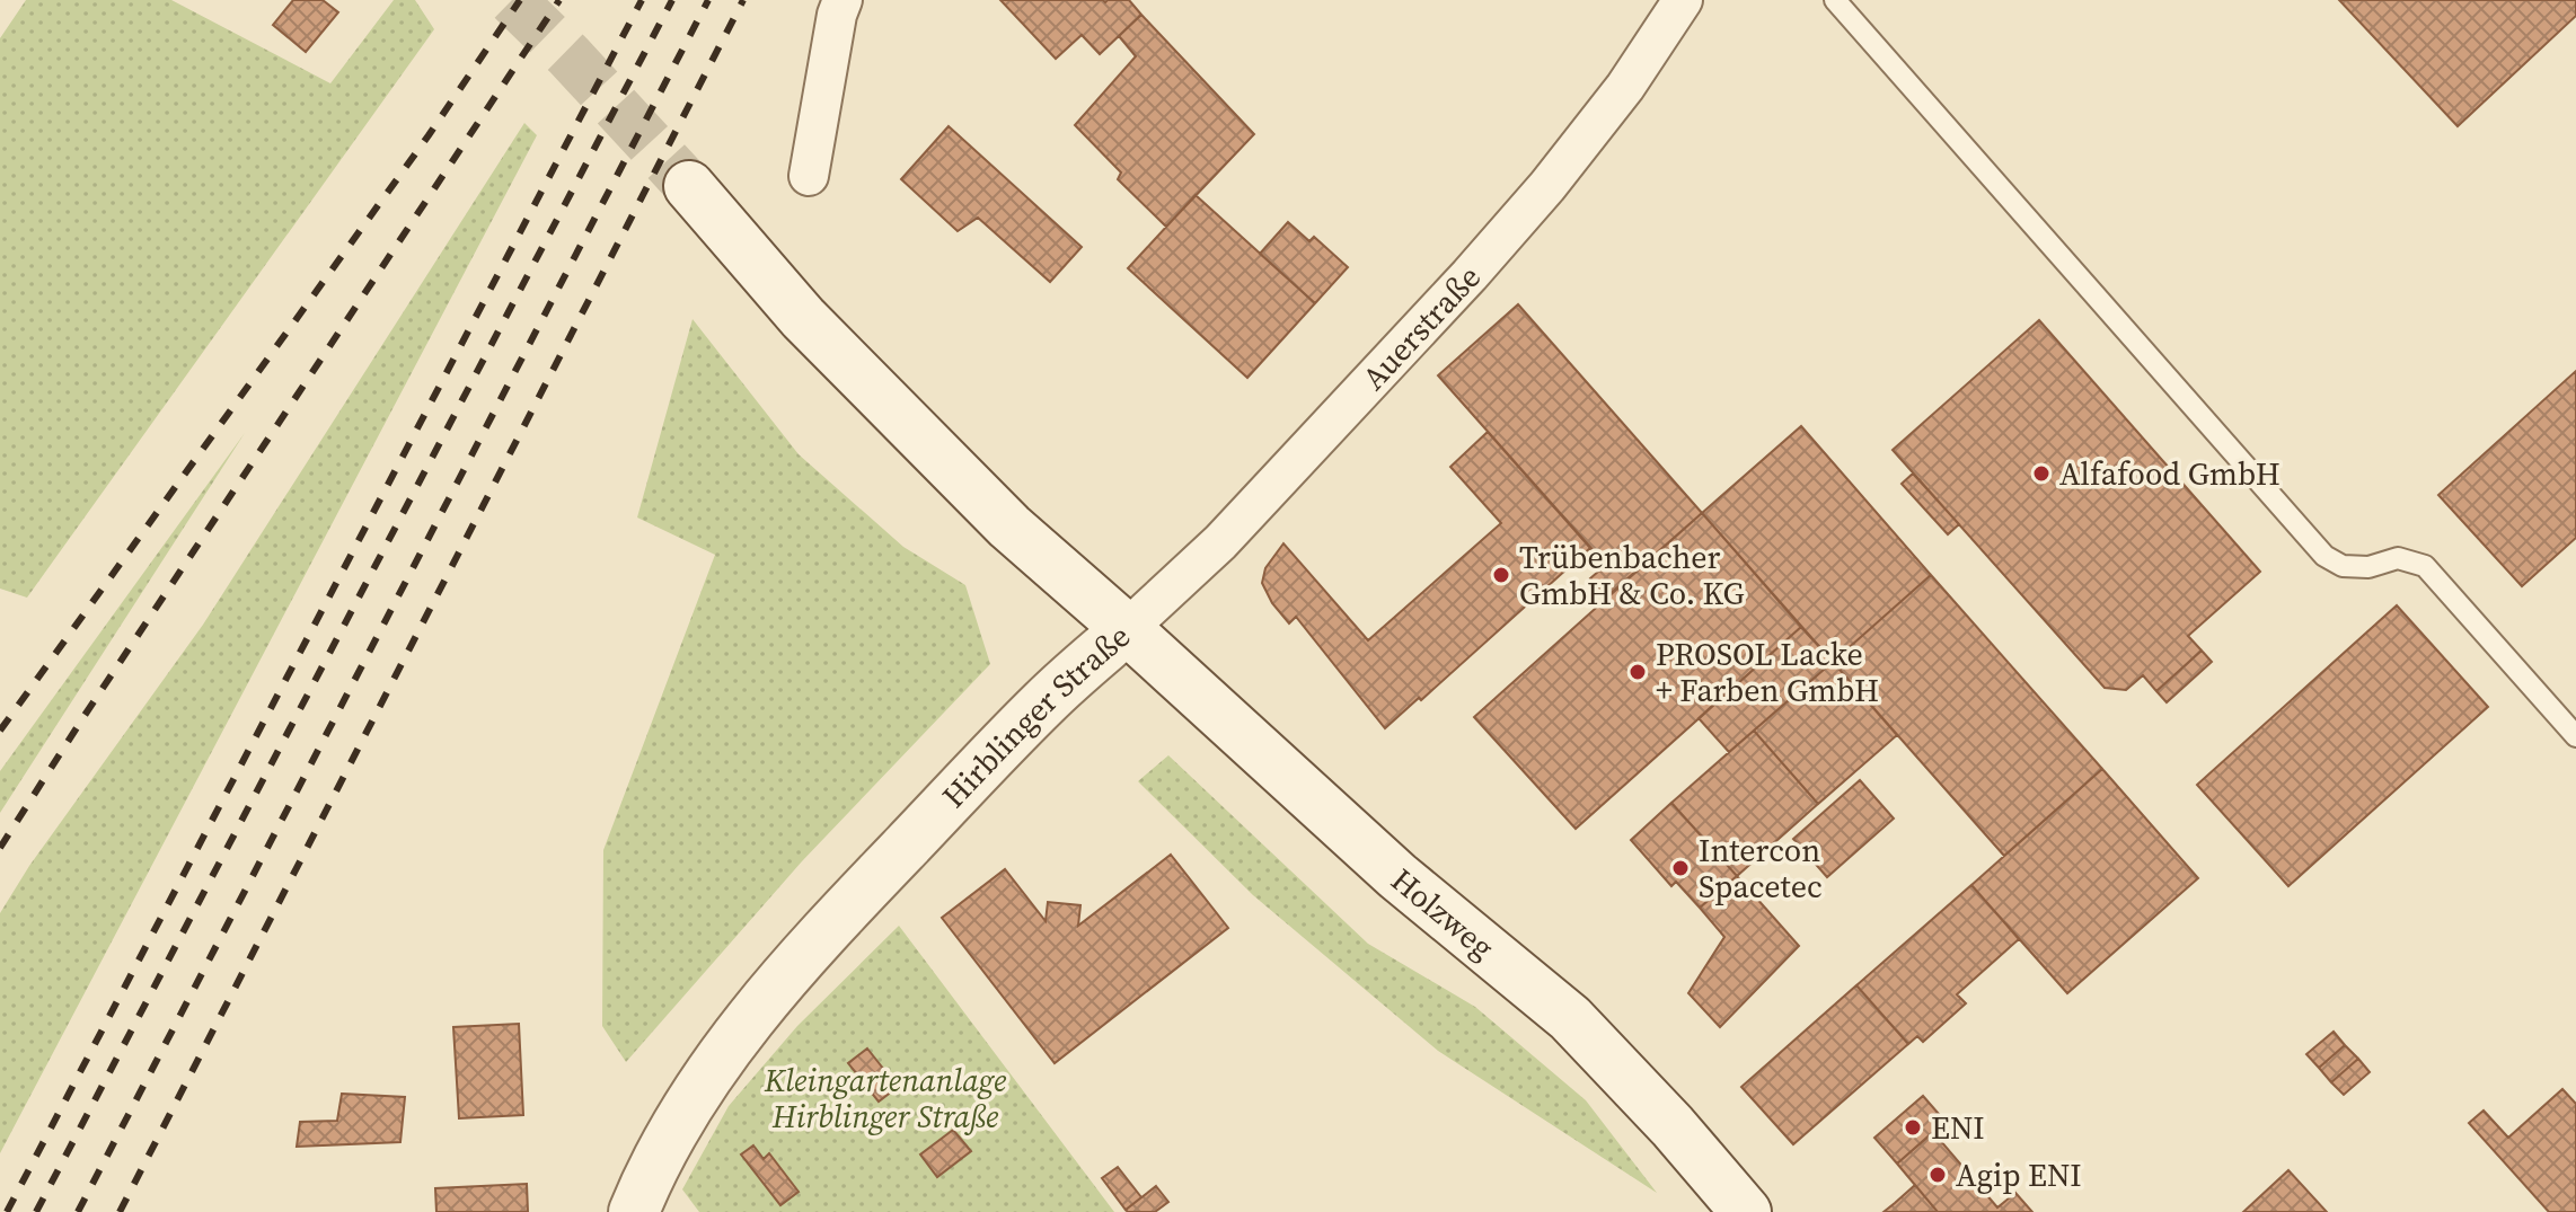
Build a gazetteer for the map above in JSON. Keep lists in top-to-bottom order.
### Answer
{
  "streets": {
    "main road": ["Hirblinger Straße", "Holzweg"],
    "street": ["Auerstraße"]
  },
  "crossings": [
    ["Auerstraße", "Hirblinger Straße"],
    ["Auerstraße", "Holzweg"],
    ["Hirblinger Straße", "Holzweg"]
  ],
  "parks": ["Kleingartenanlage Hirblinger Straße"],
  "places": [
    "Alfafood GmbH",
    "Trübenbacher GmbH & Co. KG",
    "PROSOL Lacke + Farben GmbH",
    "Intercon Spacetec",
    "ENI",
    "Agip ENI"
  ]
}
